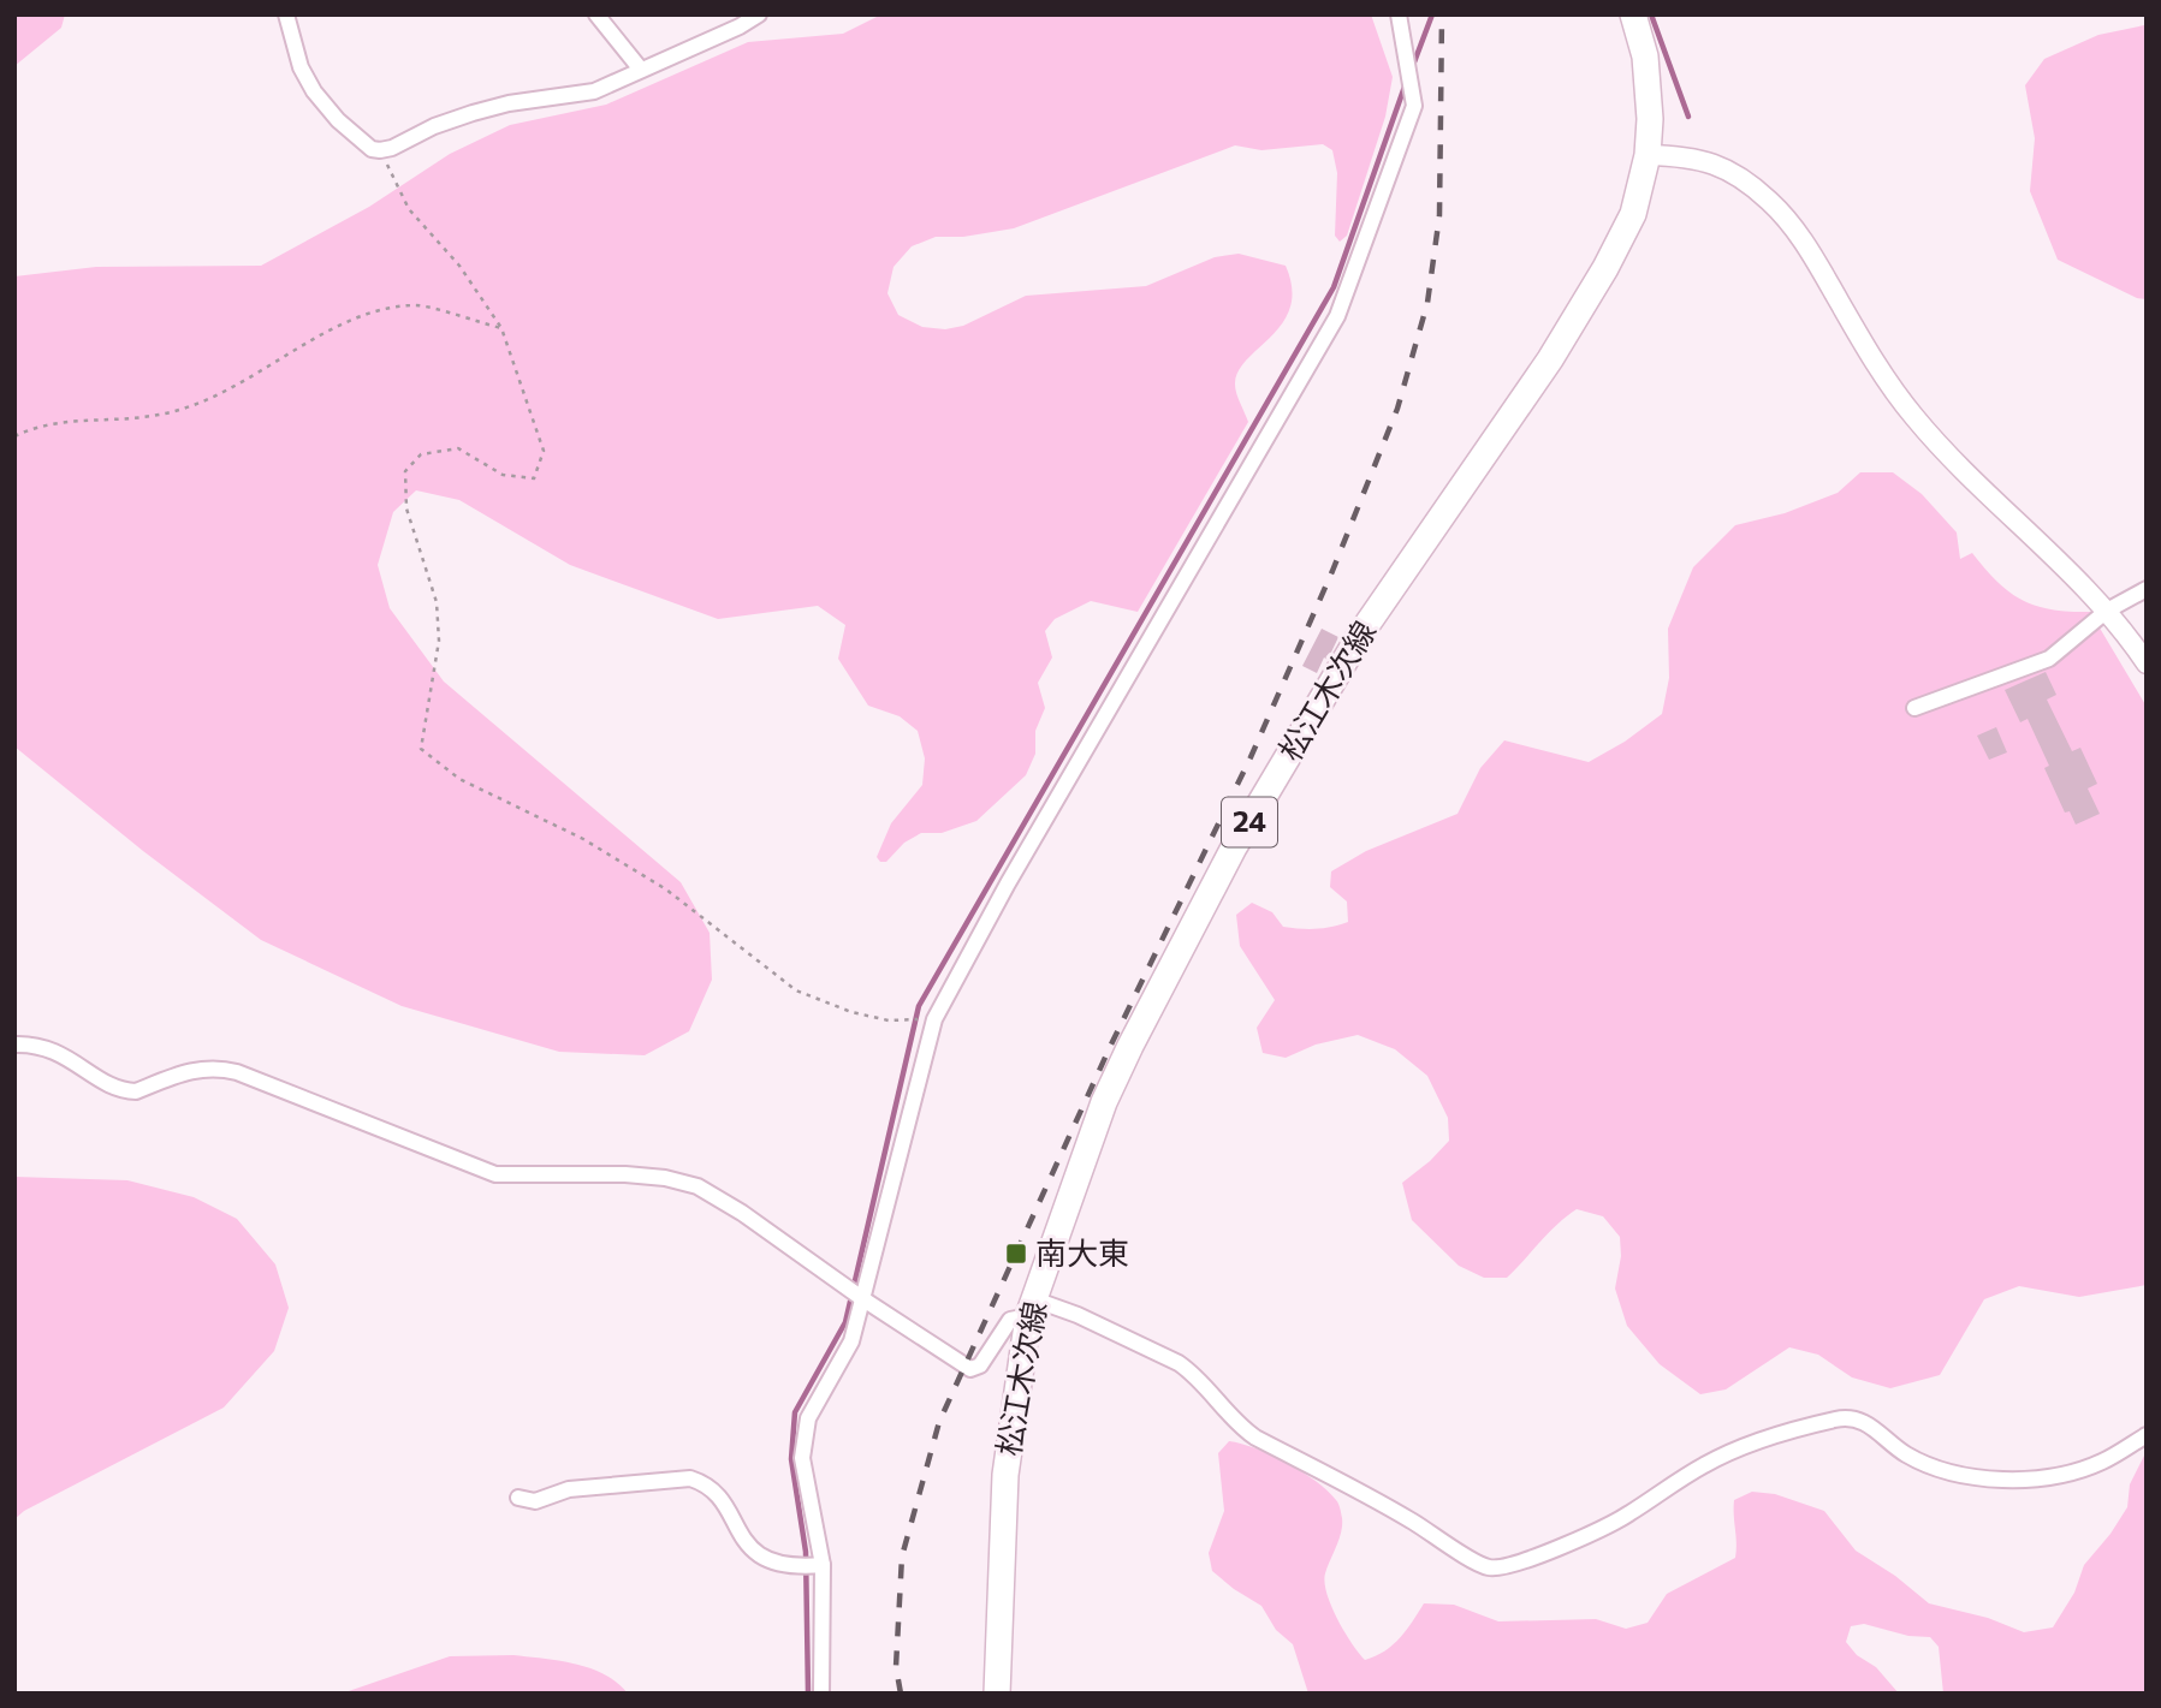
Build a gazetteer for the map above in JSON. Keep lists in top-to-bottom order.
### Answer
{
  "streets": {
    "main road": ["松江木次線", "24"]
  },
  "places": {
    "transit": ["南大東"]
  }
}
